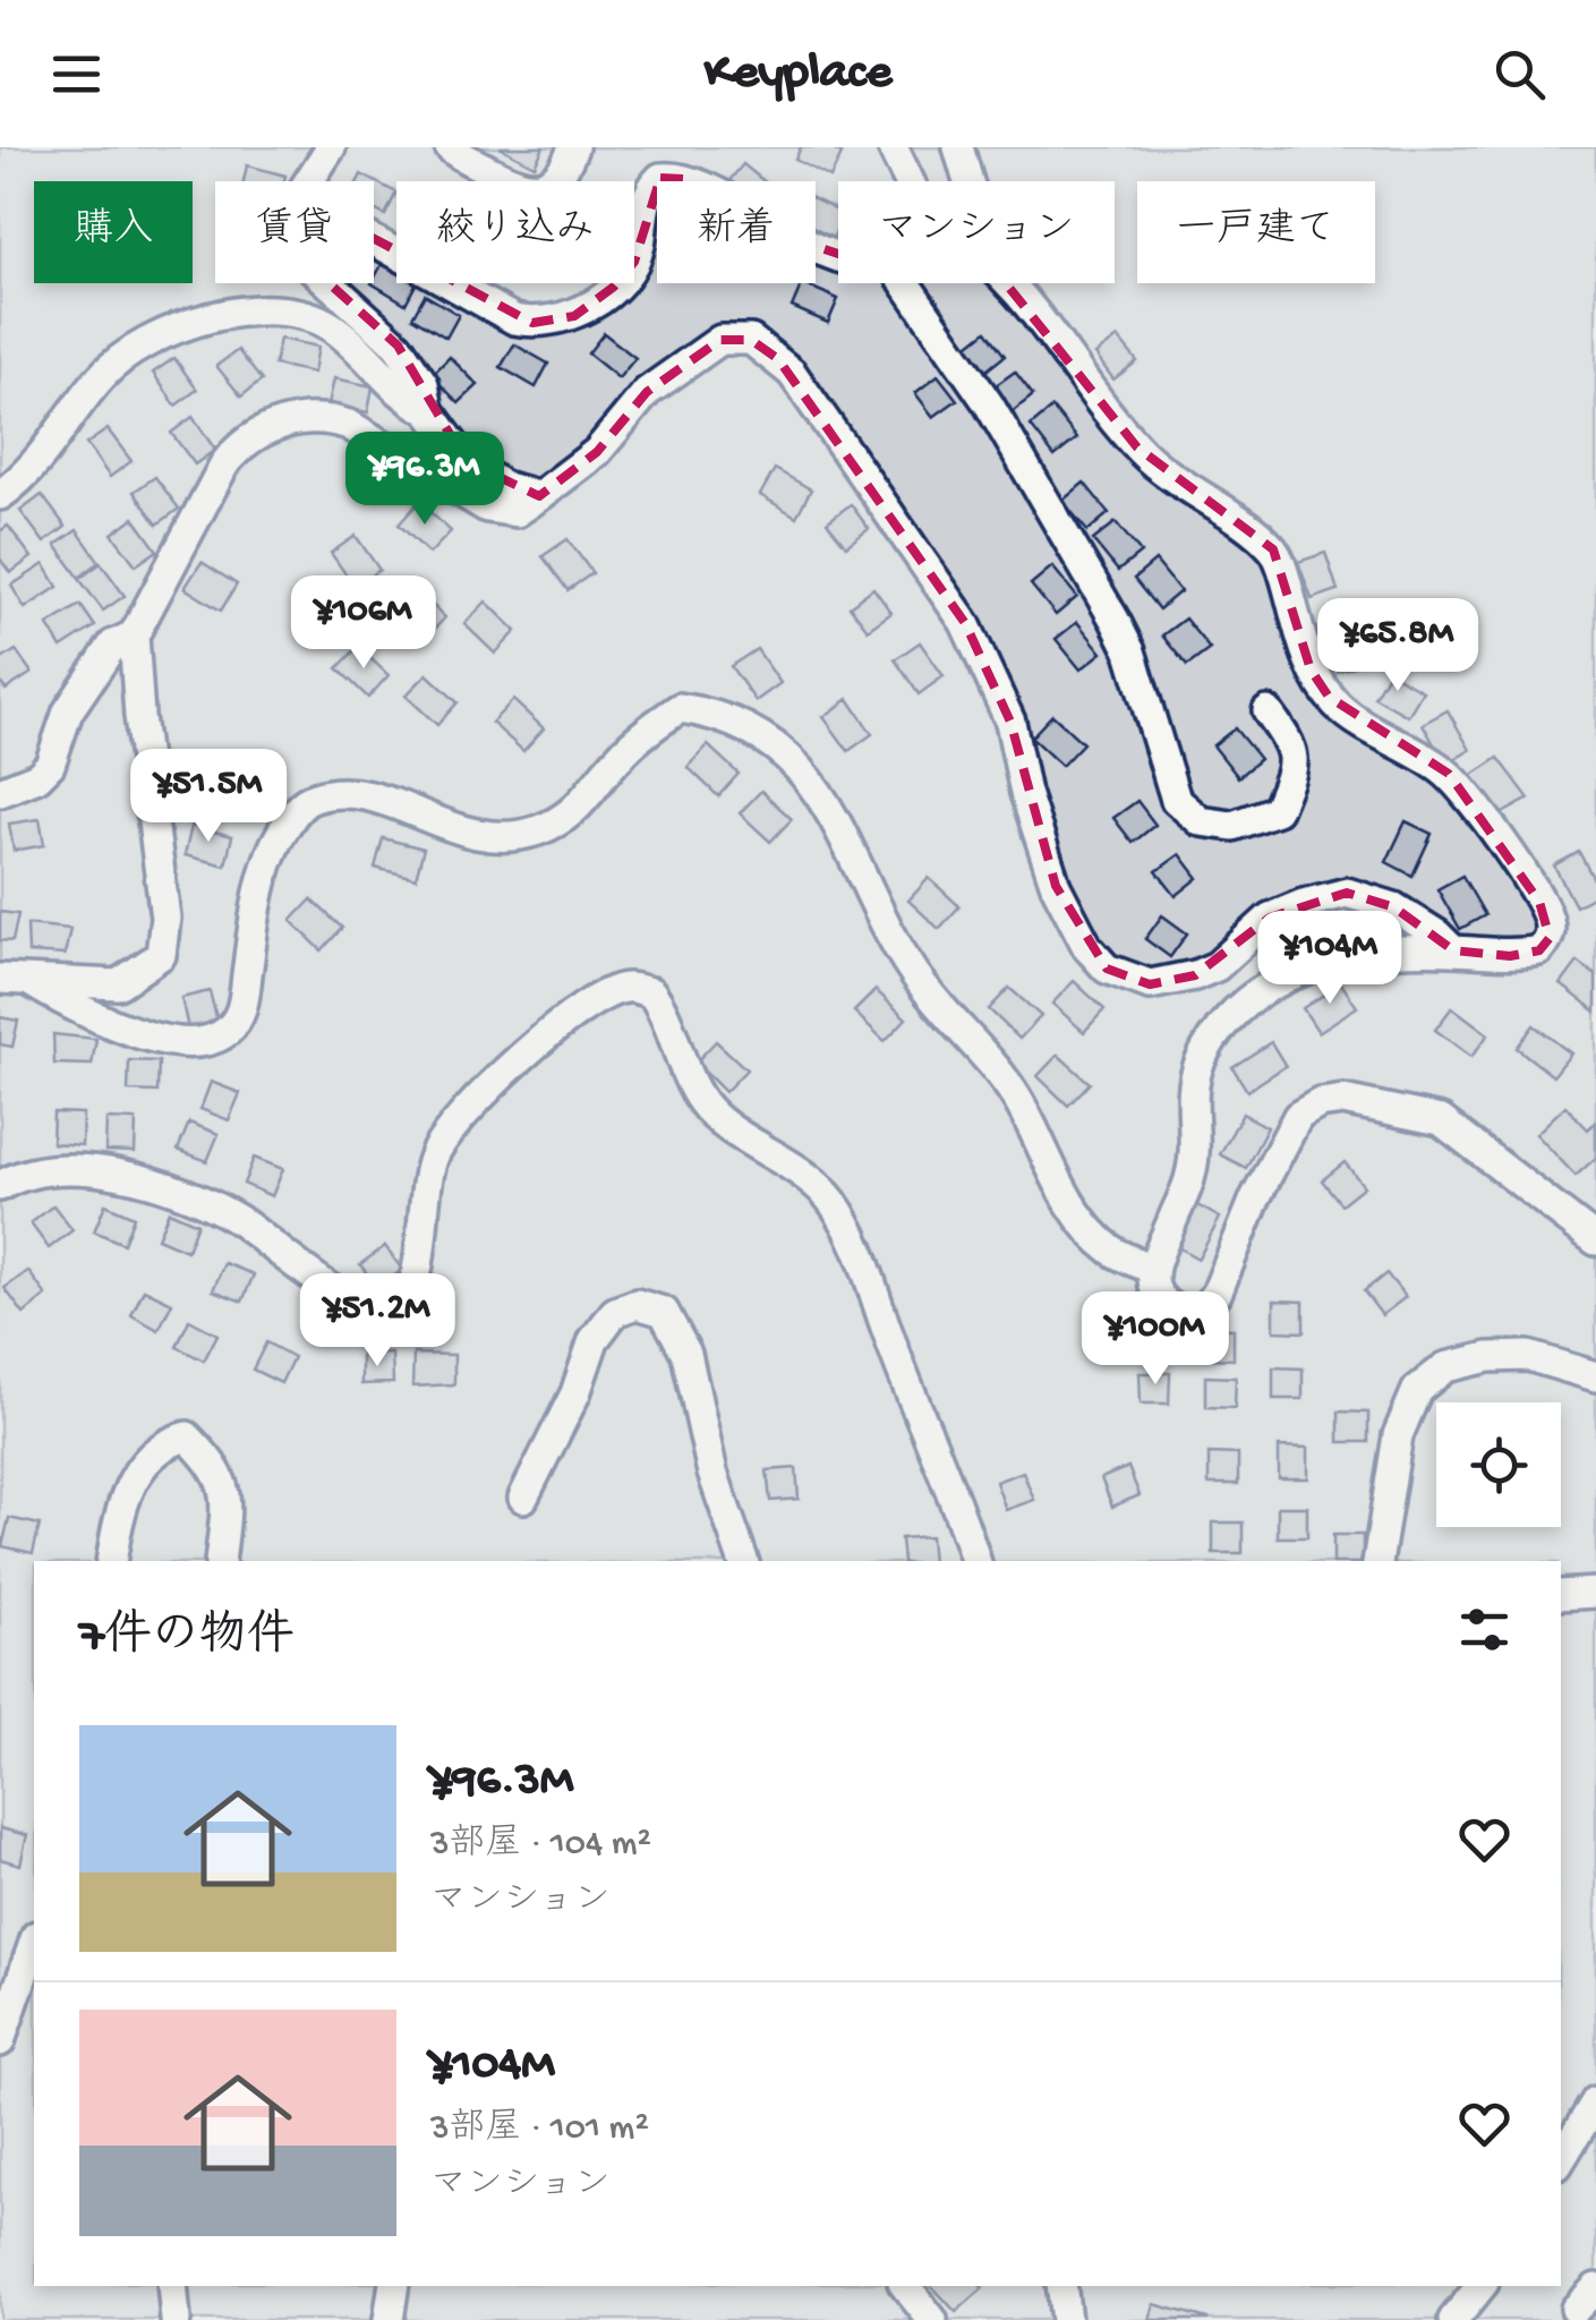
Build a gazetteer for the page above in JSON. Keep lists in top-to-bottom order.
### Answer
{
  "page": {
    "header": "Keyplace",
    "chip": [
      "購入",
      "賃貸",
      "絞り込み",
      "新着",
      "マンション",
      "一戸建て"
    ],
    "price": [
      "¥96.3M",
      "¥106M",
      "¥65.8M",
      "¥51.5M",
      "¥104M",
      "¥51.2M",
      "¥100M"
    ],
    "heading": "7件の物件",
    "list": [
      {
        "name": "¥96.3M",
        "note": "3部屋 · 104 m² · マンション"
      },
      {
        "name": "¥104M",
        "note": "3部屋 · 101 m² · マンション"
      }
    ]
  }
}
